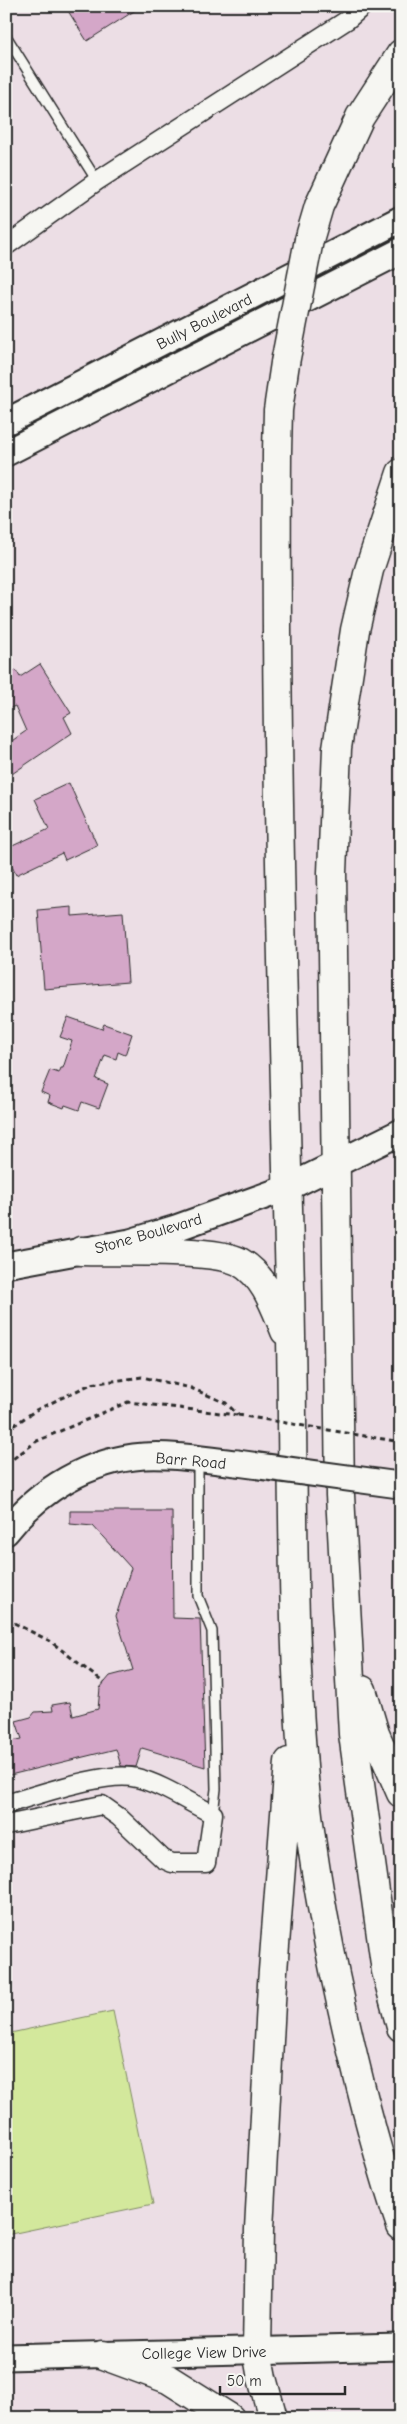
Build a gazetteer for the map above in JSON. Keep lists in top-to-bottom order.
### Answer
{
  "streets": {
    "street": [
      "Bully Boulevard",
      "Stone Boulevard",
      "Barr Road",
      "College View Drive"
    ]
  },
  "scale_bar": "50 m"
}
